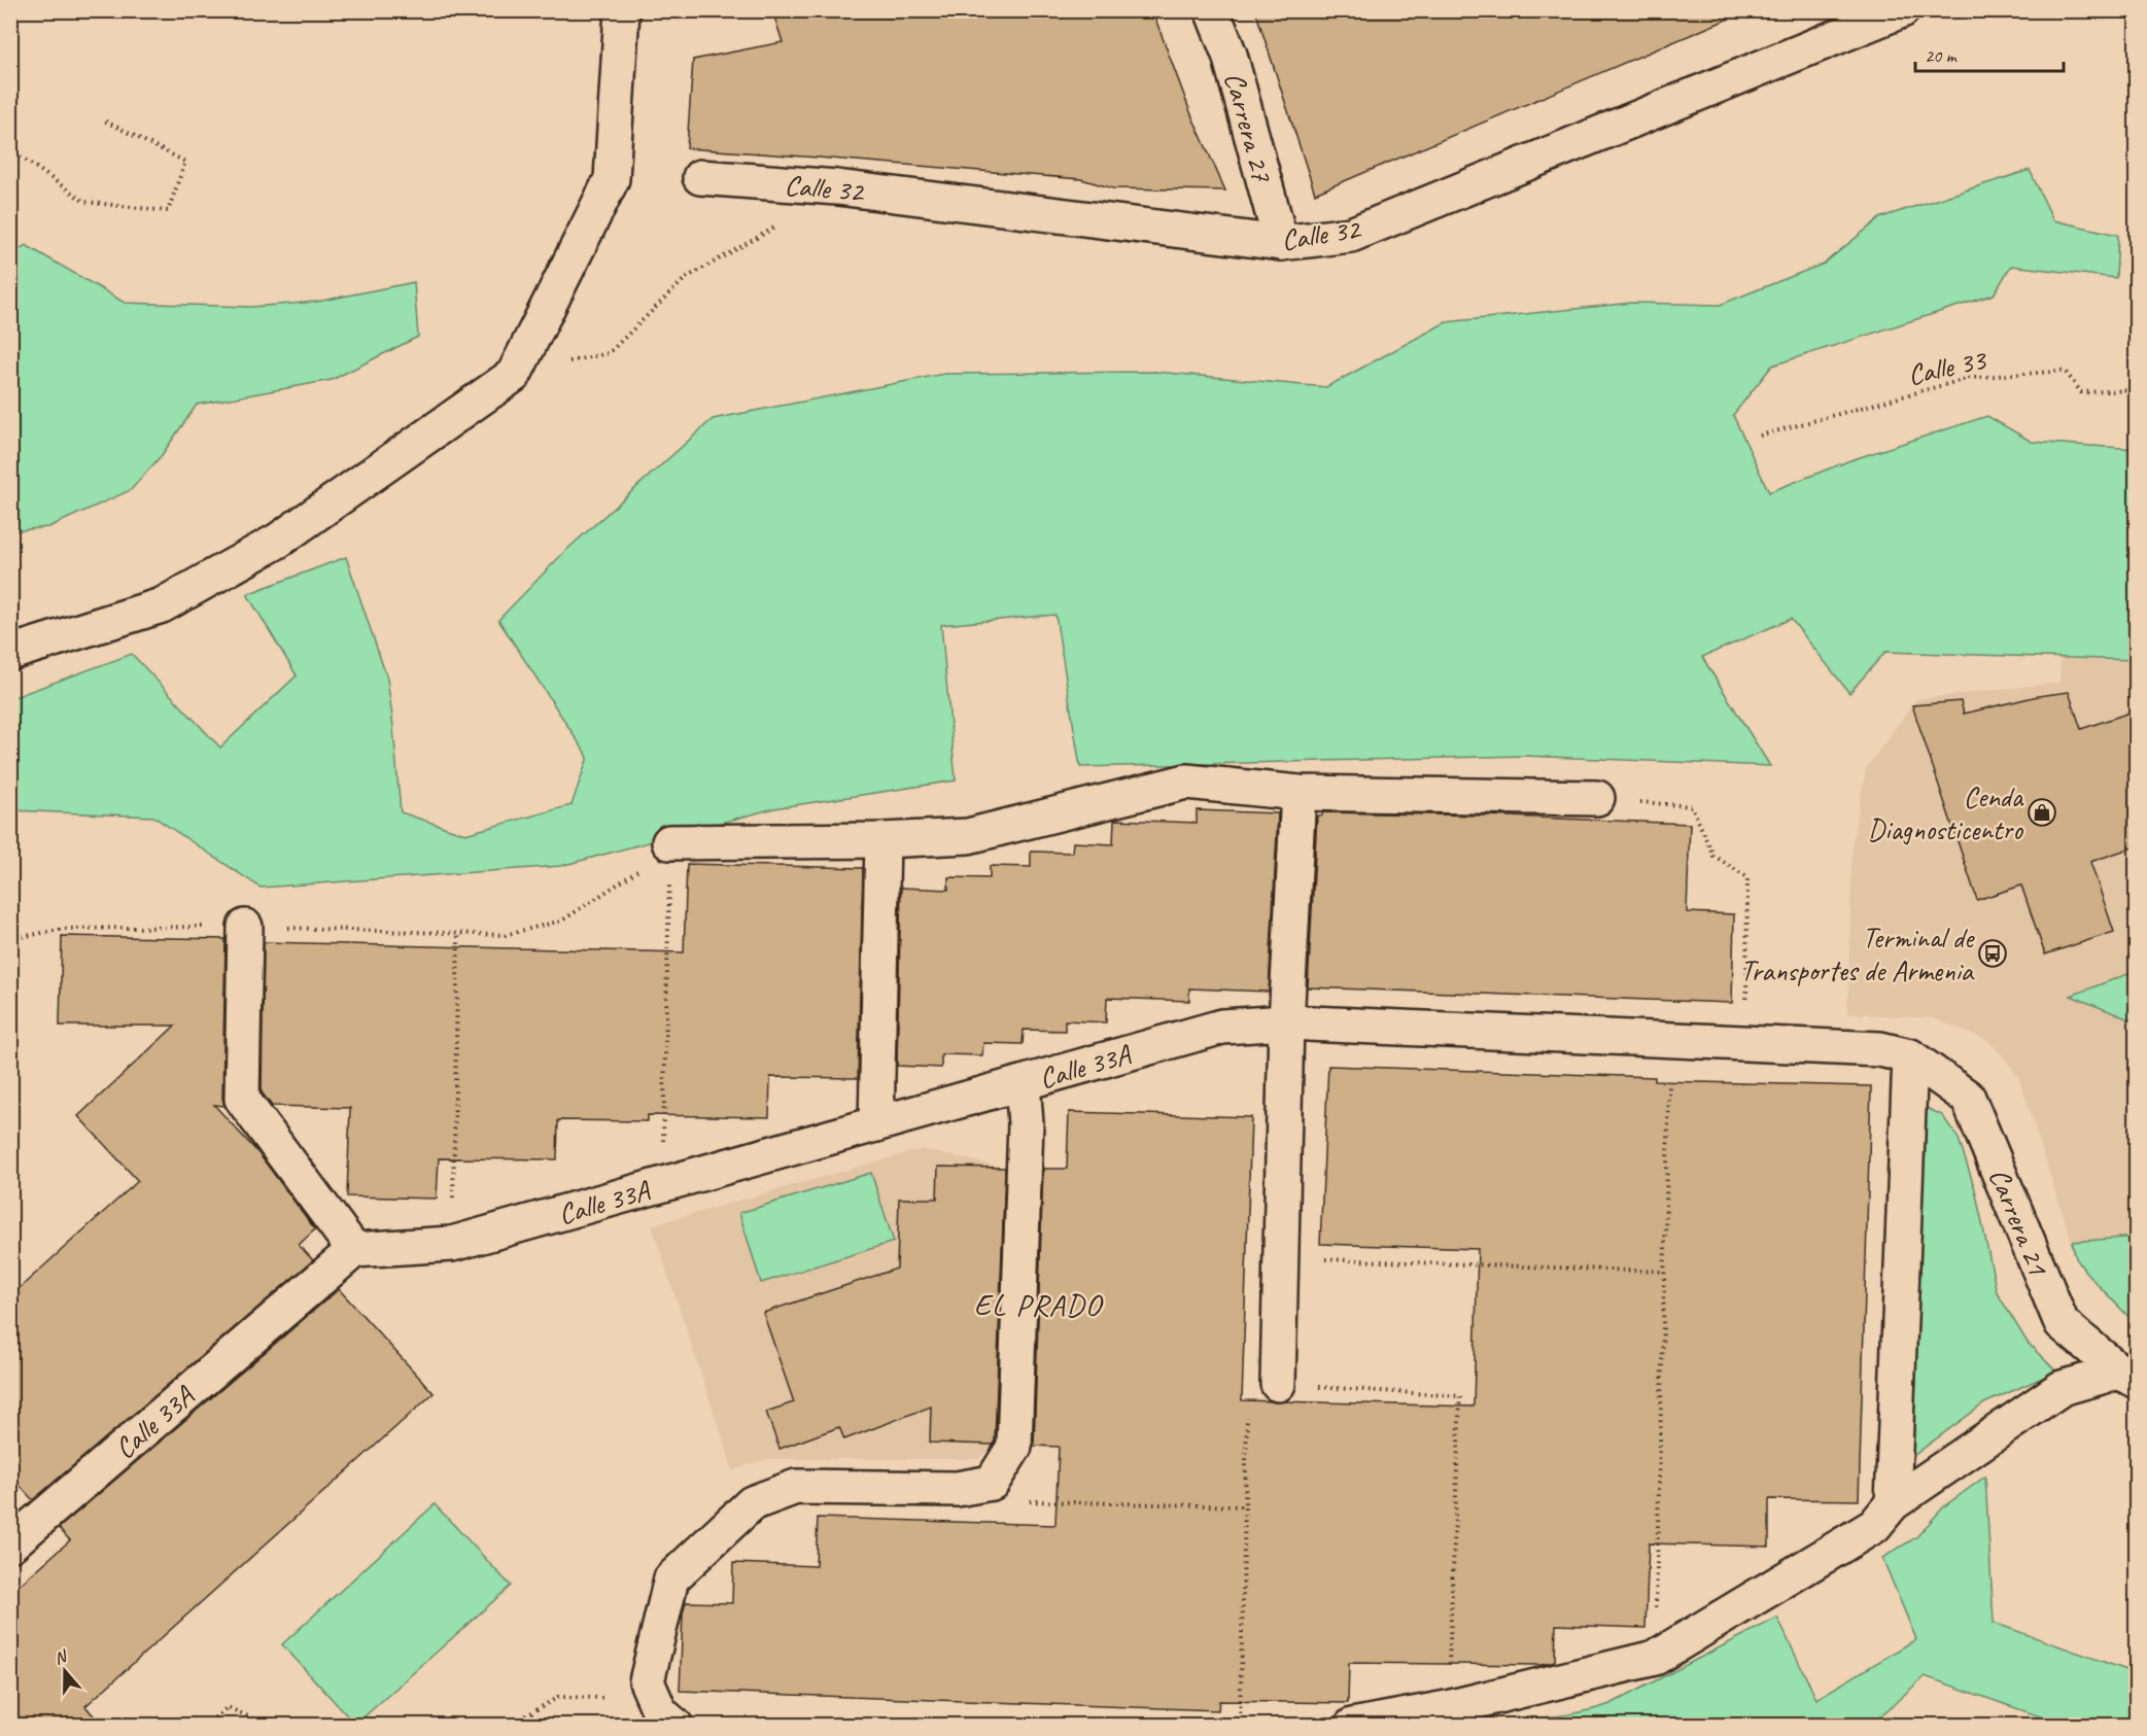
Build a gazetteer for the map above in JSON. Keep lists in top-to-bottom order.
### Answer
{
  "streets": {
    "street": [
      "Carrera 27",
      "Calle 32",
      "Calle 33A",
      "Carrera 21"
    ],
    "path": ["Calle 33"]
  },
  "crossings": [
    ["Carrera 27", "Calle 32"],
    ["Calle 33A", "Carrera 21"]
  ],
  "districts": ["EL PRADO"],
  "places": {
    "shop": ["Cenda Diagnosticentro"],
    "bus stop": ["Terminal de Transportes de Armenia"]
  },
  "scale_bar": "20 m",
  "north": "top"
}
